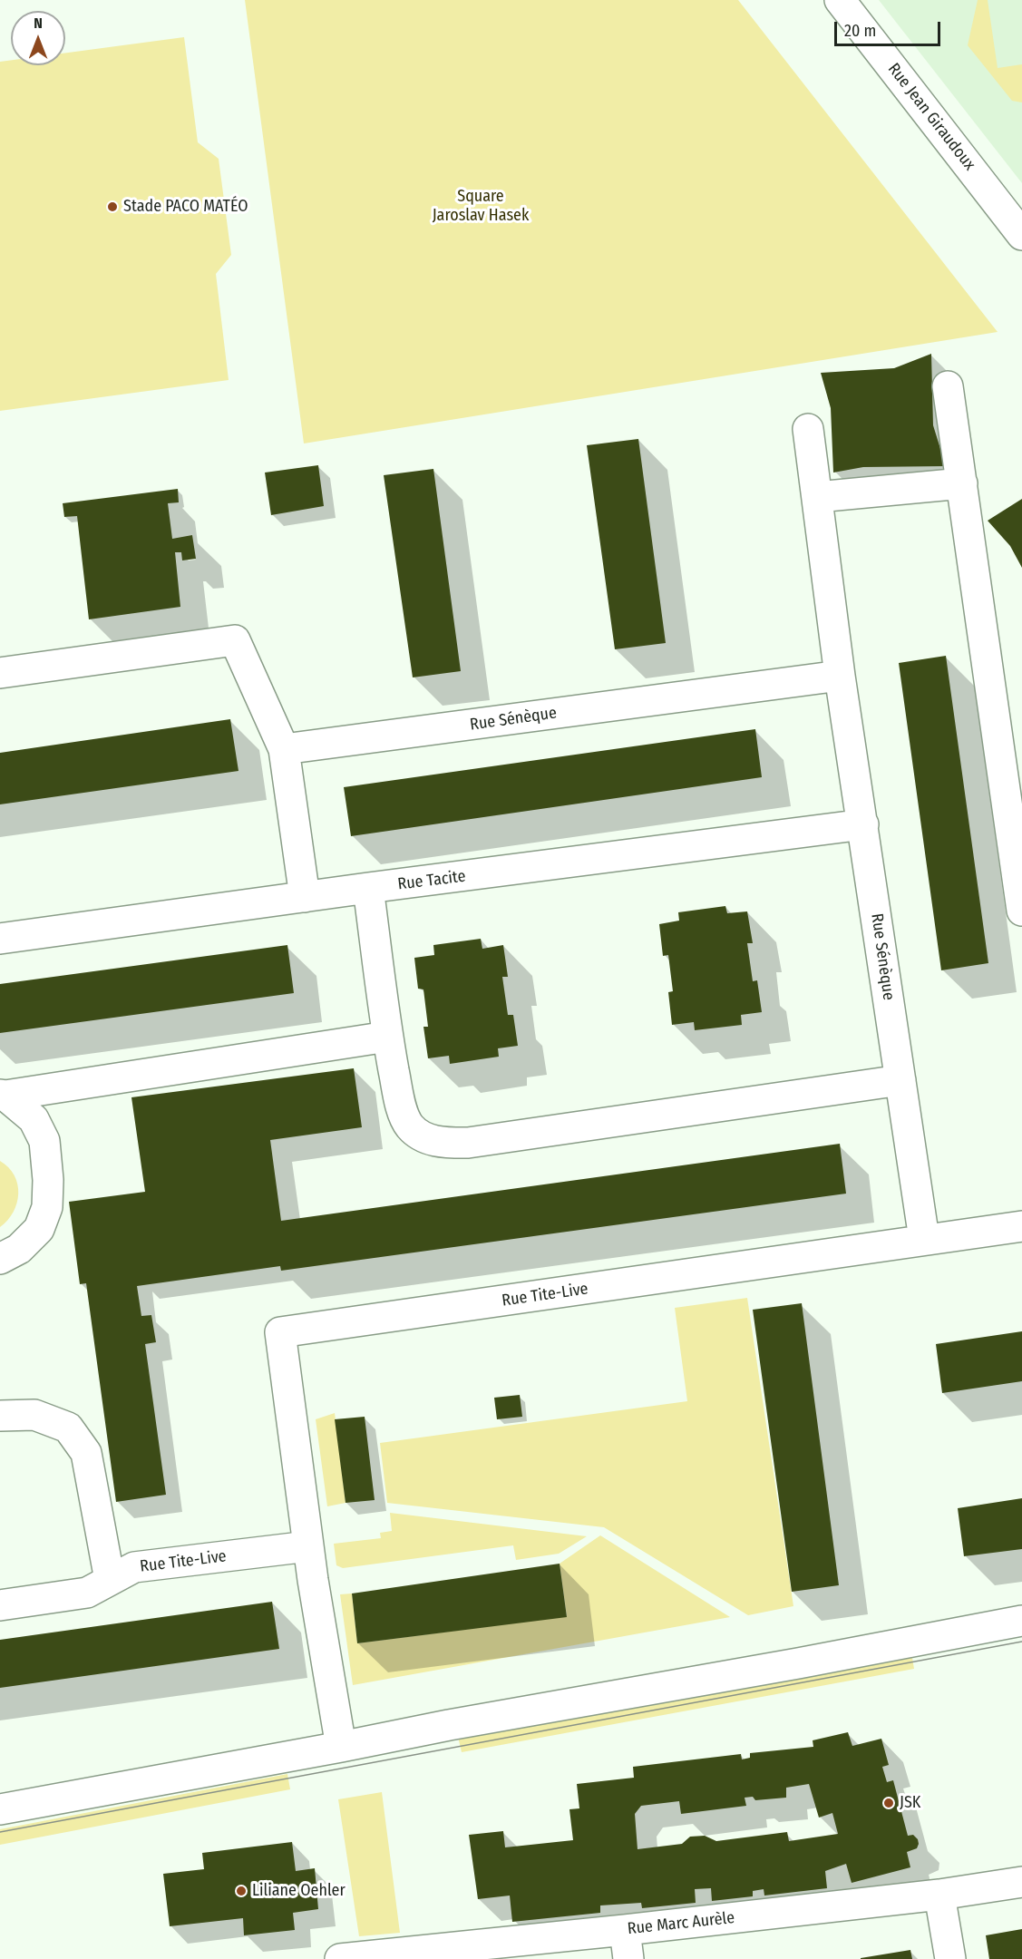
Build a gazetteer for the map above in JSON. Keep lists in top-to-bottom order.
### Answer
{
  "streets": {
    "street": [
      "Rue Jean Giraudoux",
      "Rue Sénèque",
      "Rue Tacite",
      "Rue Tite-Live",
      "Rue Marc Aurèle"
    ]
  },
  "crossings": [
    ["Rue Sénèque", "Rue Tacite"],
    ["Rue Sénèque", "Rue Tite-Live"]
  ],
  "parks": ["Square Jaroslav Hasek"],
  "places": ["Stade PACO MATÉO", "JSK", "Liliane Oehler"],
  "scale_bar": "20 m",
  "north": "top"
}
